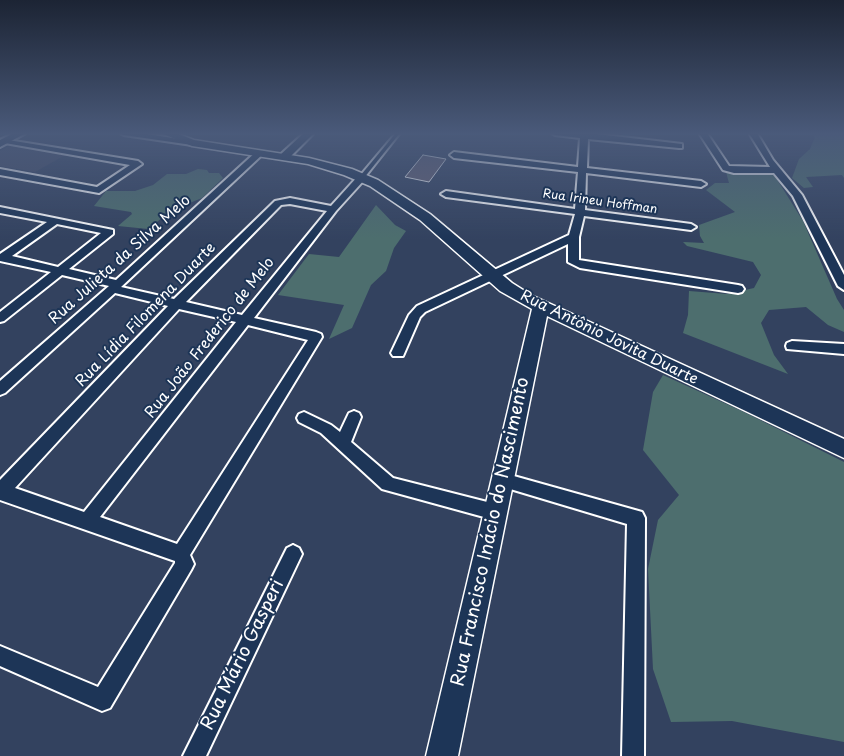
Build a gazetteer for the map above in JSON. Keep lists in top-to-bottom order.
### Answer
{
  "streets": {
    "main road": ["Rua Antônio Jovita Duarte", "Rua Francisco Inácio do Nascimento"],
    "street": [
      "Rua Irineu Hoffman",
      "Rua Julieta da Silva Melo",
      "Rua Lídia Filomena Duarte",
      "Rua João Frederico de Melo",
      "Rua Mário Gasperi"
    ]
  },
  "crossings": [
    ["Rua Lídia Filomena Duarte", "Rua João Frederico de Melo"],
    ["Rua João Frederico de Melo", "Rua Antônio Jovita Duarte"],
    ["Rua Antônio Jovita Duarte", "Rua Francisco Inácio do Nascimento"]
  ]
}
